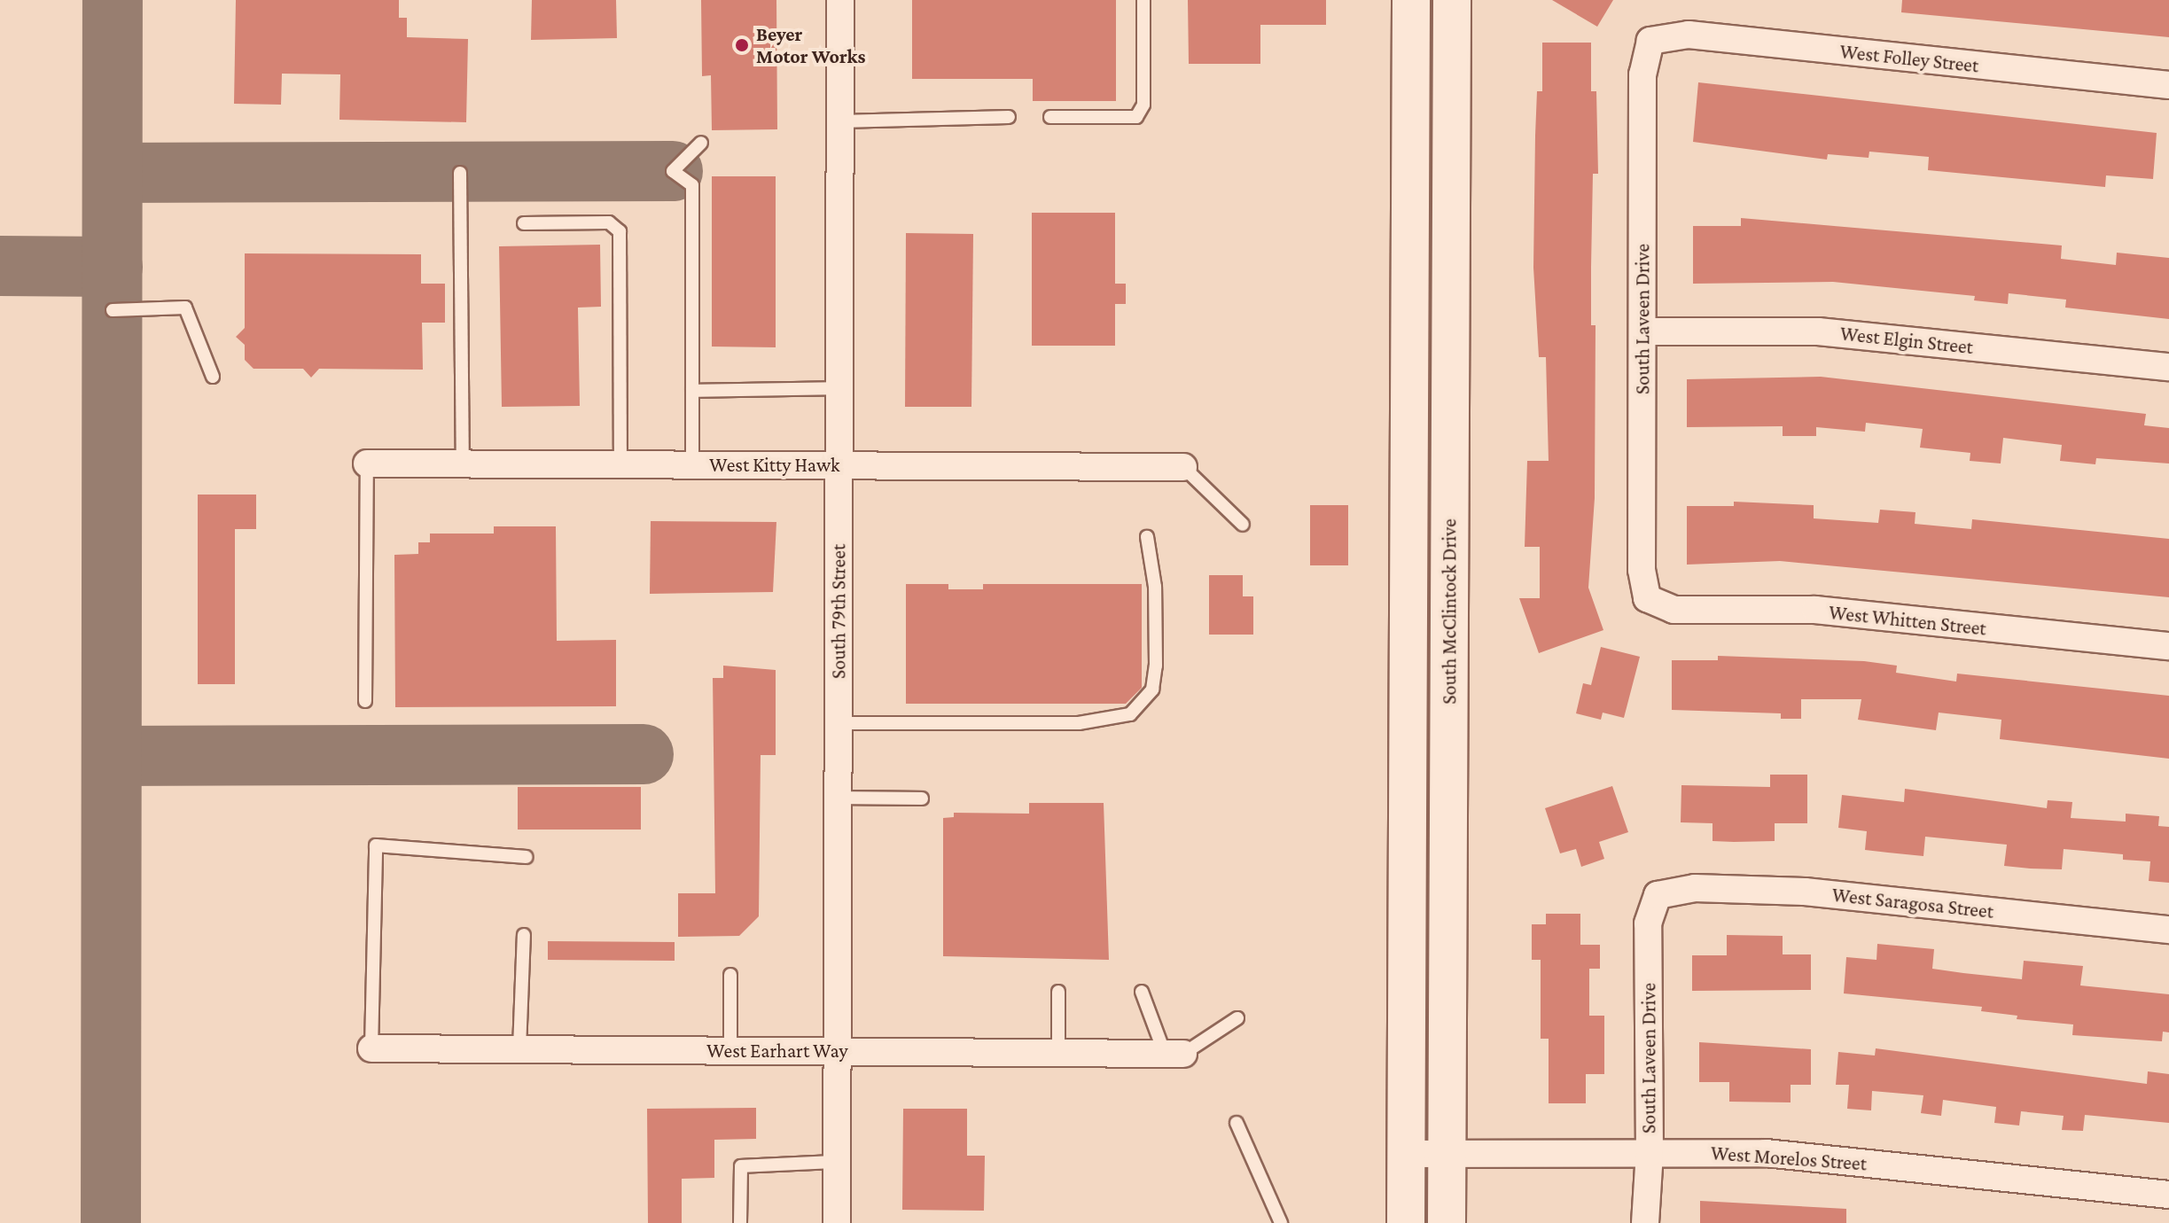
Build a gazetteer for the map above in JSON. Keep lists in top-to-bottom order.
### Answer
{
  "streets": {
    "main road": ["South McClintock Drive"],
    "street": [
      "West Folley Street",
      "South Laveen Drive",
      "West Elgin Street",
      "West Kitty Hawk",
      "South 79th Street",
      "West Whitten Street",
      "West Saragosa Street",
      "West Earhart Way",
      "West Morelos Street"
    ]
  },
  "crossings": [
    ["West Folley Street", "South Laveen Drive"],
    ["South Laveen Drive", "West Elgin Street"],
    ["South Laveen Drive", "West Whitten Street"],
    ["South Laveen Drive", "West Saragosa Street"],
    ["South Laveen Drive", "West Morelos Street"],
    ["West Kitty Hawk", "South 79th Street"],
    ["South 79th Street", "West Earhart Way"],
    ["South McClintock Drive", "West Morelos Street"]
  ],
  "places": ["Beyer Motor Works"]
}
